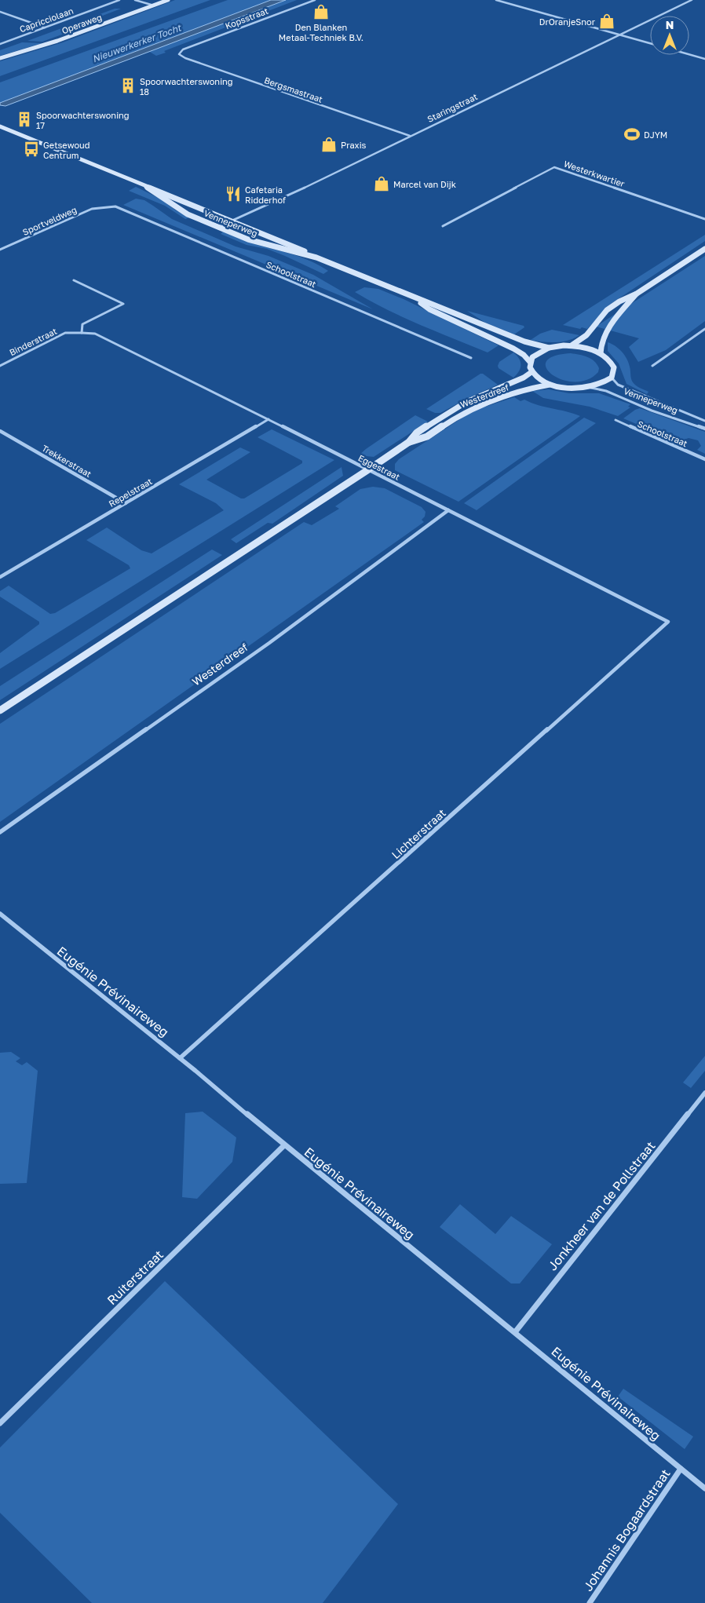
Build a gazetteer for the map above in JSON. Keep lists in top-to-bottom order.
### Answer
{
  "streets": {
    "street": [
      "Kopsstraat",
      "Capricciolaan",
      "Operaweg",
      "Bergsmastraat",
      "Staringstraat",
      "Westerkwartier",
      "Sportveldweg",
      "Venneperweg",
      "Schoolstraat",
      "Binderstraat",
      "Westerdreef",
      "Trekkerstraat",
      "Eggestraat",
      "Repelstraat",
      "Lichterstraat",
      "Eugénie Prévinaireweg",
      "Jonkheer van de Pollstraat",
      "Ruiterstraat",
      "Johannis Bogaardstraat"
    ]
  },
  "crossings": [
    ["Kopsstraat", "Bergsmastraat"],
    ["Bergsmastraat", "Staringstraat"],
    ["Staringstraat", "Venneperweg"],
    ["Sportveldweg", "Schoolstraat"],
    ["Binderstraat", "Eggestraat"],
    ["Westerdreef", "Eggestraat"],
    ["Trekkerstraat", "Repelstraat"],
    ["Eggestraat", "Repelstraat"],
    ["Eggestraat", "Lichterstraat"],
    ["Lichterstraat", "Eugénie Prévinaireweg"],
    ["Eugénie Prévinaireweg", "Jonkheer van de Pollstraat"],
    ["Eugénie Prévinaireweg", "Ruiterstraat"],
    ["Eugénie Prévinaireweg", "Johannis Bogaardstraat"]
  ],
  "water": ["Nieuwerkerker Tocht"],
  "places": {
    "shop": [
      "Den Blanken Metaal-Techniek B.V.",
      "DrOranjeSnor",
      "Praxis",
      "Marcel van Dijk"
    ],
    "building": ["Spoorwachterswoning 18", "Spoorwachterswoning 17"],
    "sports": ["DJYM"],
    "bus stop": ["Getsewoud Centrum"],
    "restaurant": ["Cafetaria Ridderhof"]
  },
  "north": "top"
}
